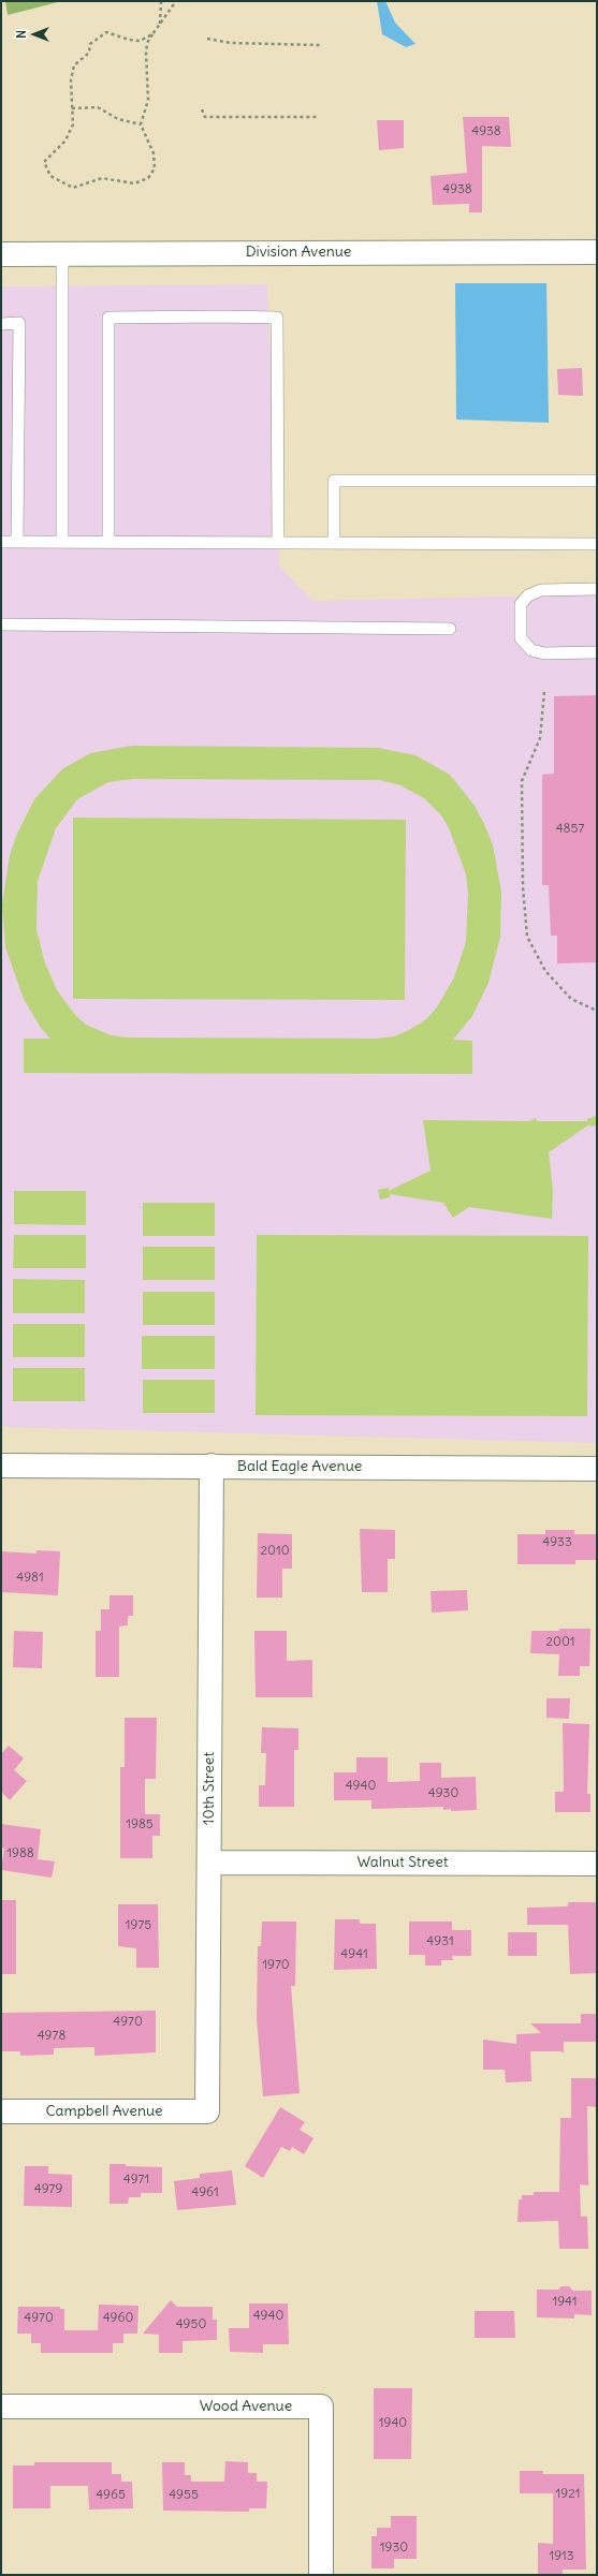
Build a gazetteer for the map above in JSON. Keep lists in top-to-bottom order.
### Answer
{
  "streets": {
    "street": [
      "Division Avenue",
      "Bald Eagle Avenue",
      "10th Street",
      "Walnut Street",
      "Campbell Avenue",
      "Wood Avenue"
    ]
  },
  "crossings": [
    ["Bald Eagle Avenue", "10th Street"],
    ["10th Street", "Walnut Street"],
    ["10th Street", "Campbell Avenue"]
  ],
  "house_numbers": [
    "4938",
    "4938",
    "4857",
    "4933",
    "2010",
    "4981",
    "2001",
    "4940",
    "4930",
    "1985",
    "1988",
    "1975",
    "4931",
    "4941",
    "1970",
    "4970",
    "4978",
    "4971",
    "4979",
    "4961",
    "1941",
    "4940",
    "4970",
    "4960",
    "4950",
    "1940",
    "1921",
    "4965",
    "4955",
    "1930",
    "1913"
  ],
  "north": "left"
}
